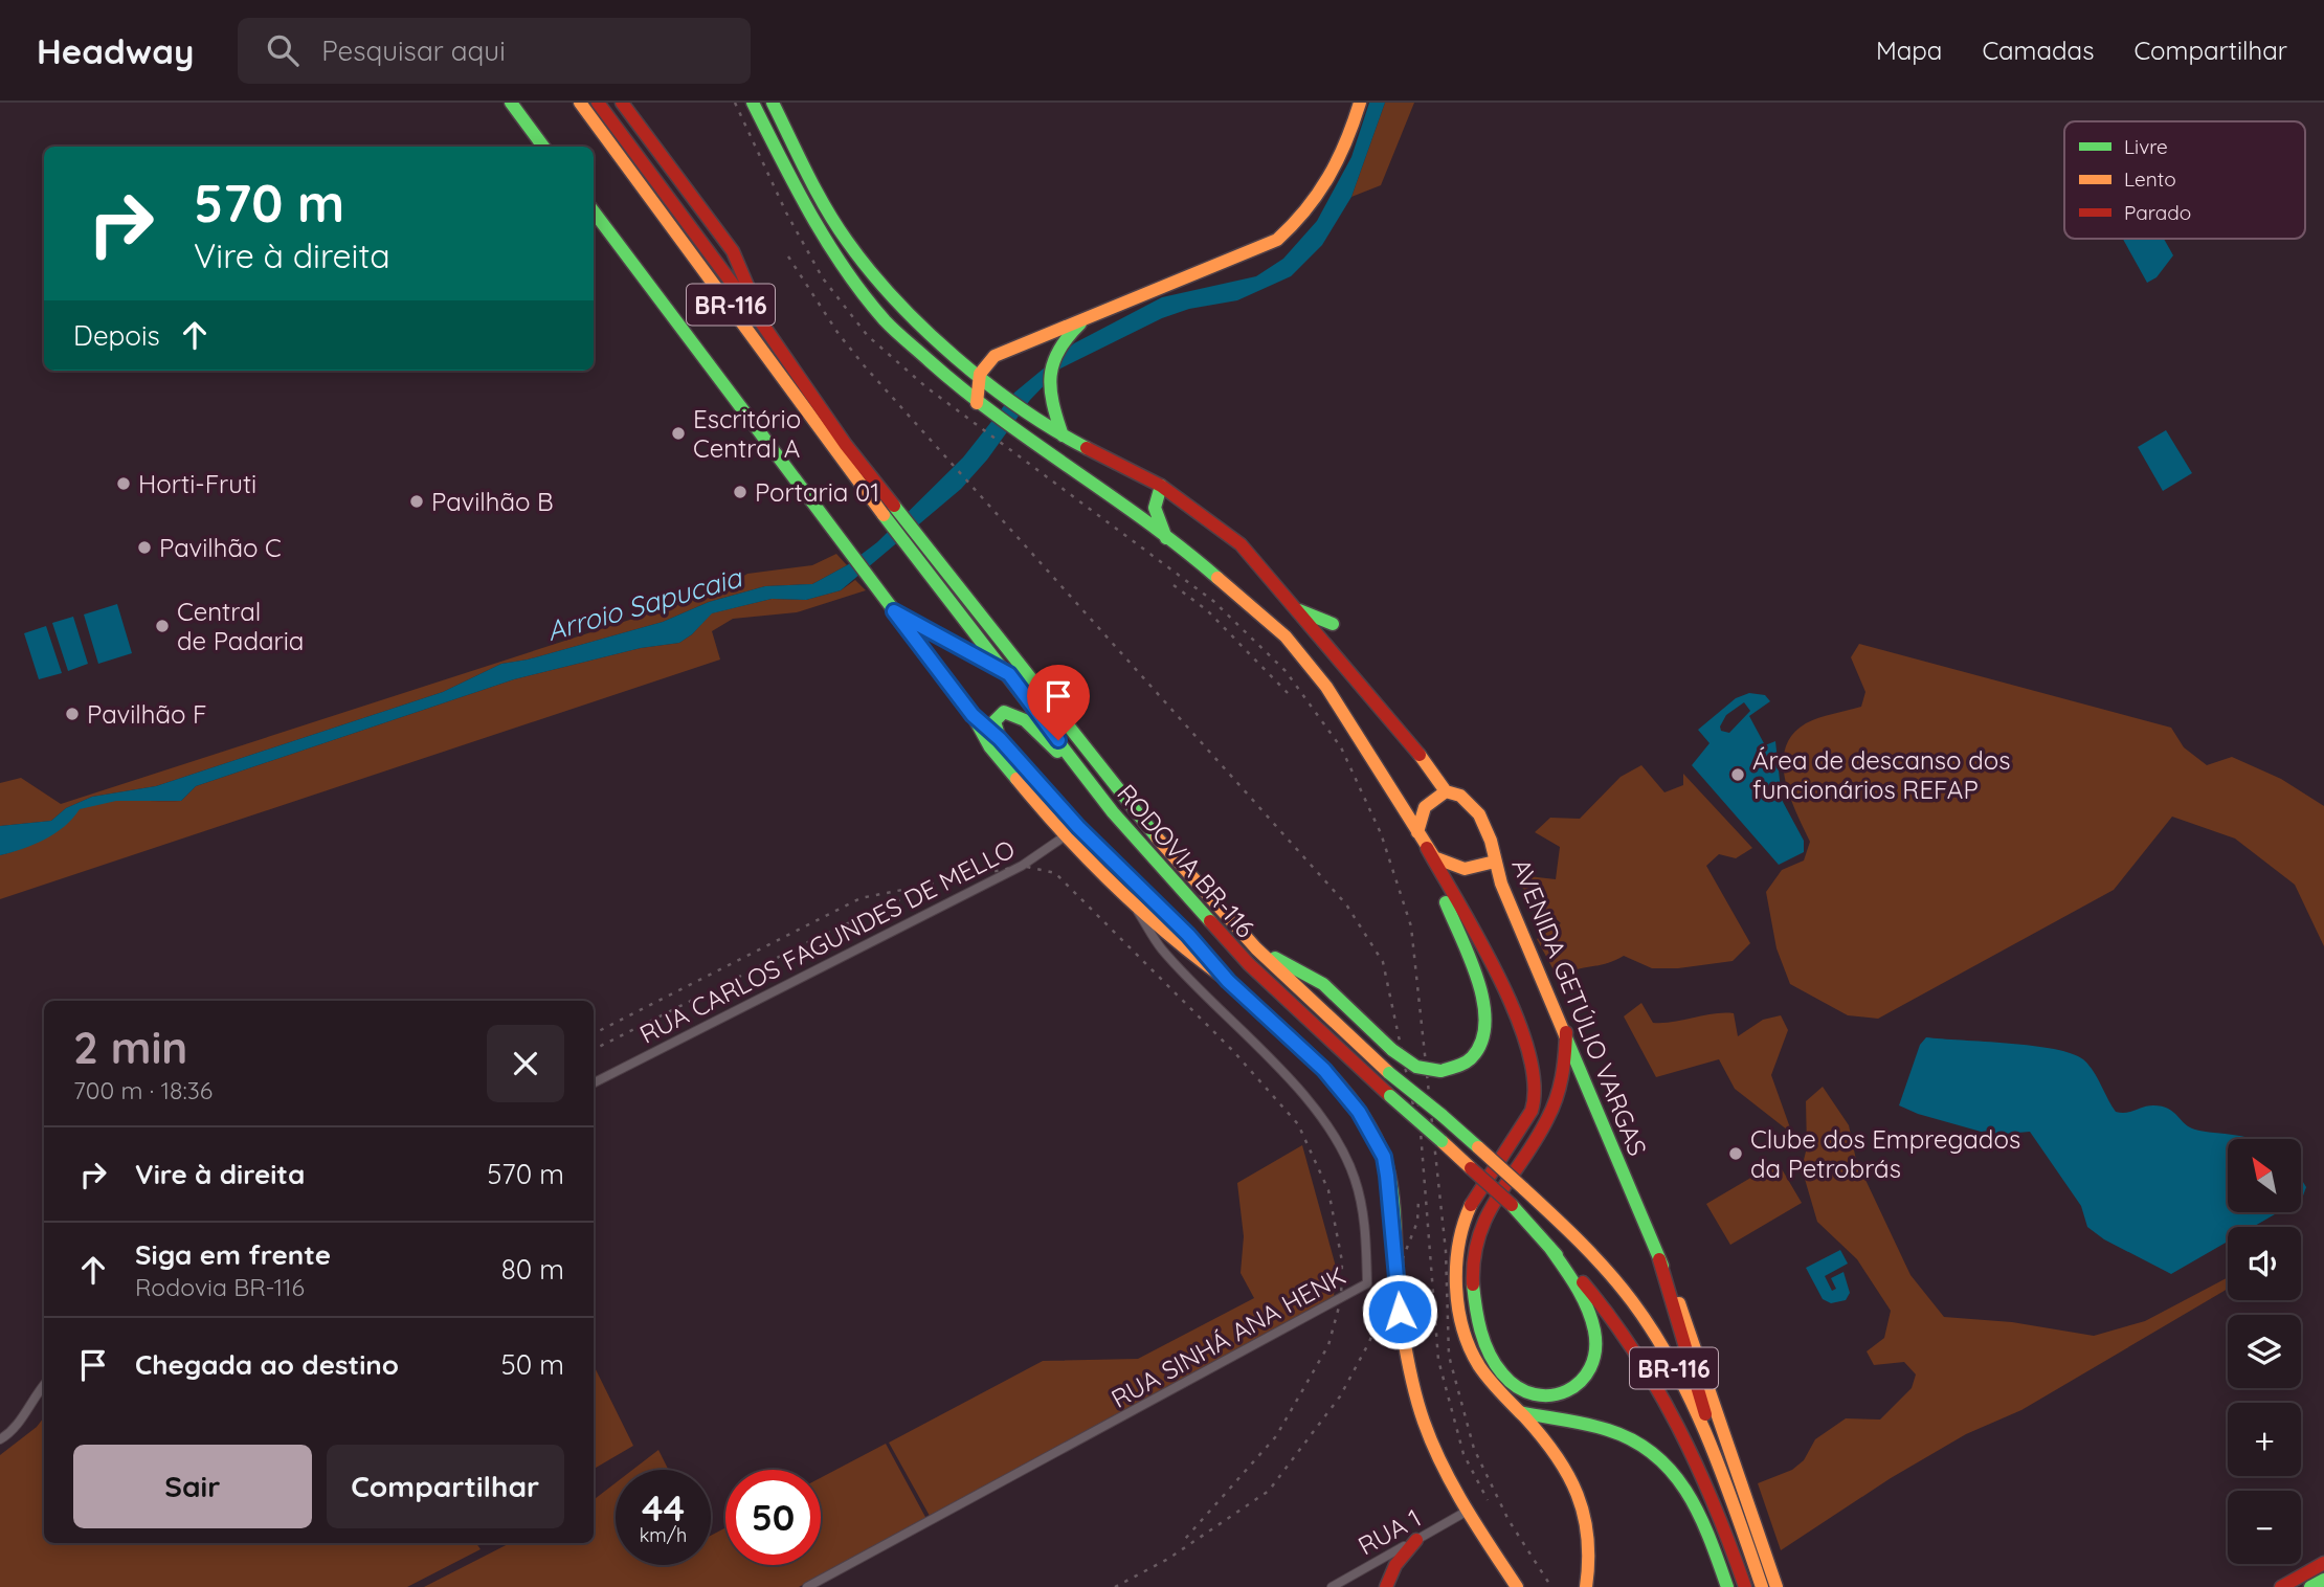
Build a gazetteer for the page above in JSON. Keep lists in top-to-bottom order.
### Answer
{
  "streets": {
    "main road": ["BR-116", "RODOVIA BR-116", "AVENIDA GETÚLIO VARGAS"],
    "street": ["RUA CARLOS FAGUNDES DE MELLO", "RUA SINHÁ ANA HENK", "RUA 1"]
  },
  "crossings": [
    ["BR-116", "RODOVIA BR-116"],
    ["BR-116", "AVENIDA GETÚLIO VARGAS"]
  ],
  "water": ["Arroio Sapucaia"],
  "places": [
    "Escritório Central A",
    "Horti-Fruti",
    "Portaria 01",
    "Pavilhão B",
    "Pavilhão C",
    "Central de Padaria",
    "Pavilhão F",
    "Área de descanso dos funcionários REFAP",
    "Clube dos Empregados da Petrobrás"
  ],
  "legend": ["Livre", "Lento", "Parado"],
  "north": "top left",
  "page": {
    "header": "Headway",
    "search": "Pesquisar aqui",
    "nav": ["Mapa", "Camadas", "Compartilhar"],
    "turn": ["570 m", "Vire à direita"],
    "then": "Depois",
    "heading": ["2 min", "700 m · 18:36"],
    "list": [
      {
        "name": "Vire à direita",
        "value": "570 m"
      },
      {
        "name": "Siga em frente",
        "note": "Rodovia BR-116",
        "value": "80 m"
      },
      {
        "name": "Chegada ao destino",
        "value": "50 m"
      }
    ],
    "map_buttons": ["+", "−"],
    "buttons": ["Sair", "Compartilhar"],
    "speed": "44 km/h",
    "limit": "50"
  }
}
